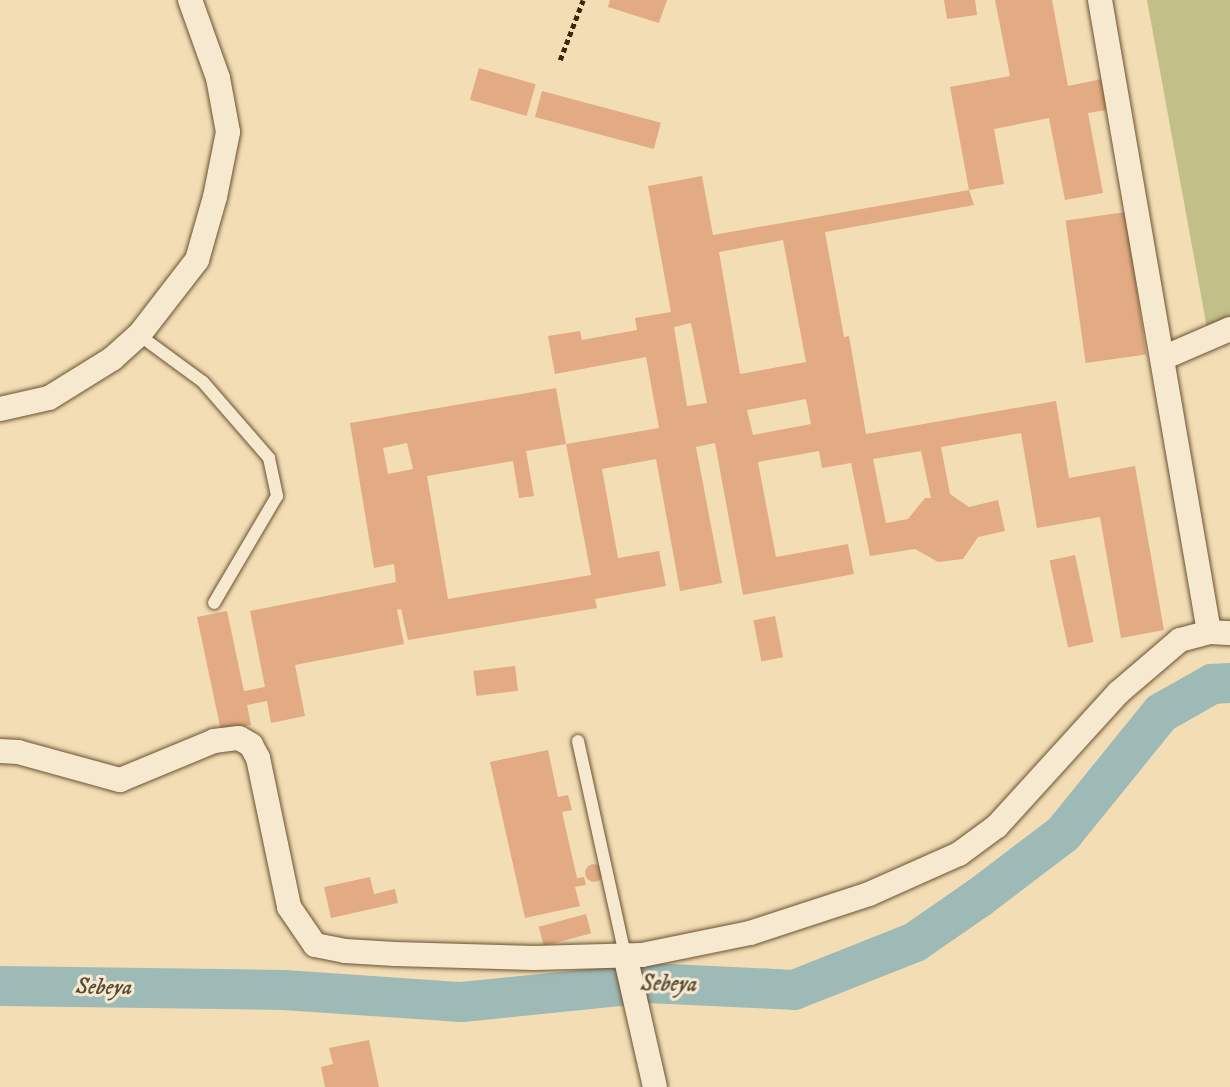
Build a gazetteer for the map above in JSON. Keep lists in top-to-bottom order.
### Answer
{
  "water": ["Sebeya"]
}
